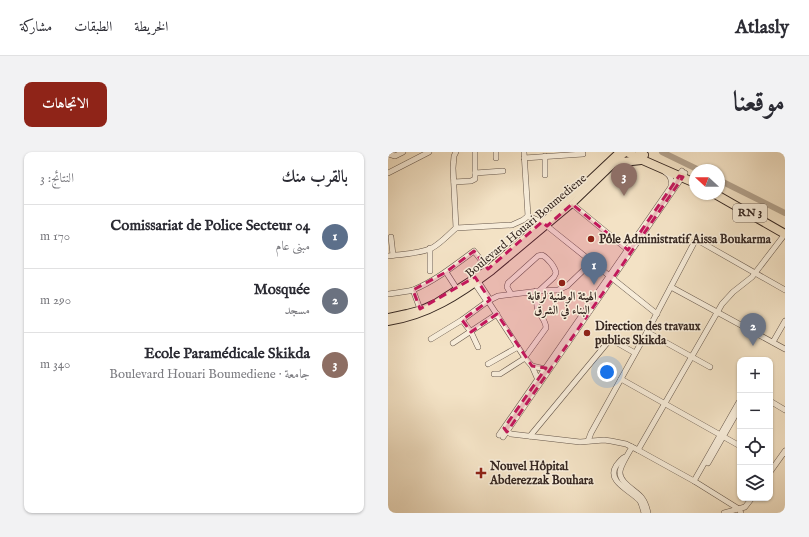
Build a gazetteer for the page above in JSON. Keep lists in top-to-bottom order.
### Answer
{
  "streets": {
    "highway": ["RN 3"],
    "main road": ["Boulevard Houari Boumediene"]
  },
  "places": {
    "other": ["Pôle Administratif Aissa Boukarma", "الهيئة الوطنية لرقابة البناء في الشرق", "Direction des travaux publics Skikda"],
    "health": ["Nouvel Hôpital Abderezzak Bouhara"]
  },
  "north": "left",
  "page": {
    "header": "Atlasly",
    "nav": ["الخريطة", "الطبقات", "مشاركة"],
    "title": "موقعنا",
    "buttons": "الاتجاهات",
    "heading": ["بالقرب منك", "النتائج: 3"],
    "pins": ["3", "1", "2"],
    "list": [
      {
        "mark": "1",
        "name": "Comissariat de Police Secteur 04",
        "note": "مبنى عام",
        "value": "170 m"
      },
      {
        "mark": "2",
        "name": "Mosquée",
        "note": "مسجد",
        "value": "290 m"
      },
      {
        "mark": "3",
        "name": "Ecole Paramédicale Skikda",
        "note": "جامعة · Boulevard Houari Boumediene",
        "value": "340 m"
      }
    ],
    "map_buttons": ["+", "−"]
  }
}
